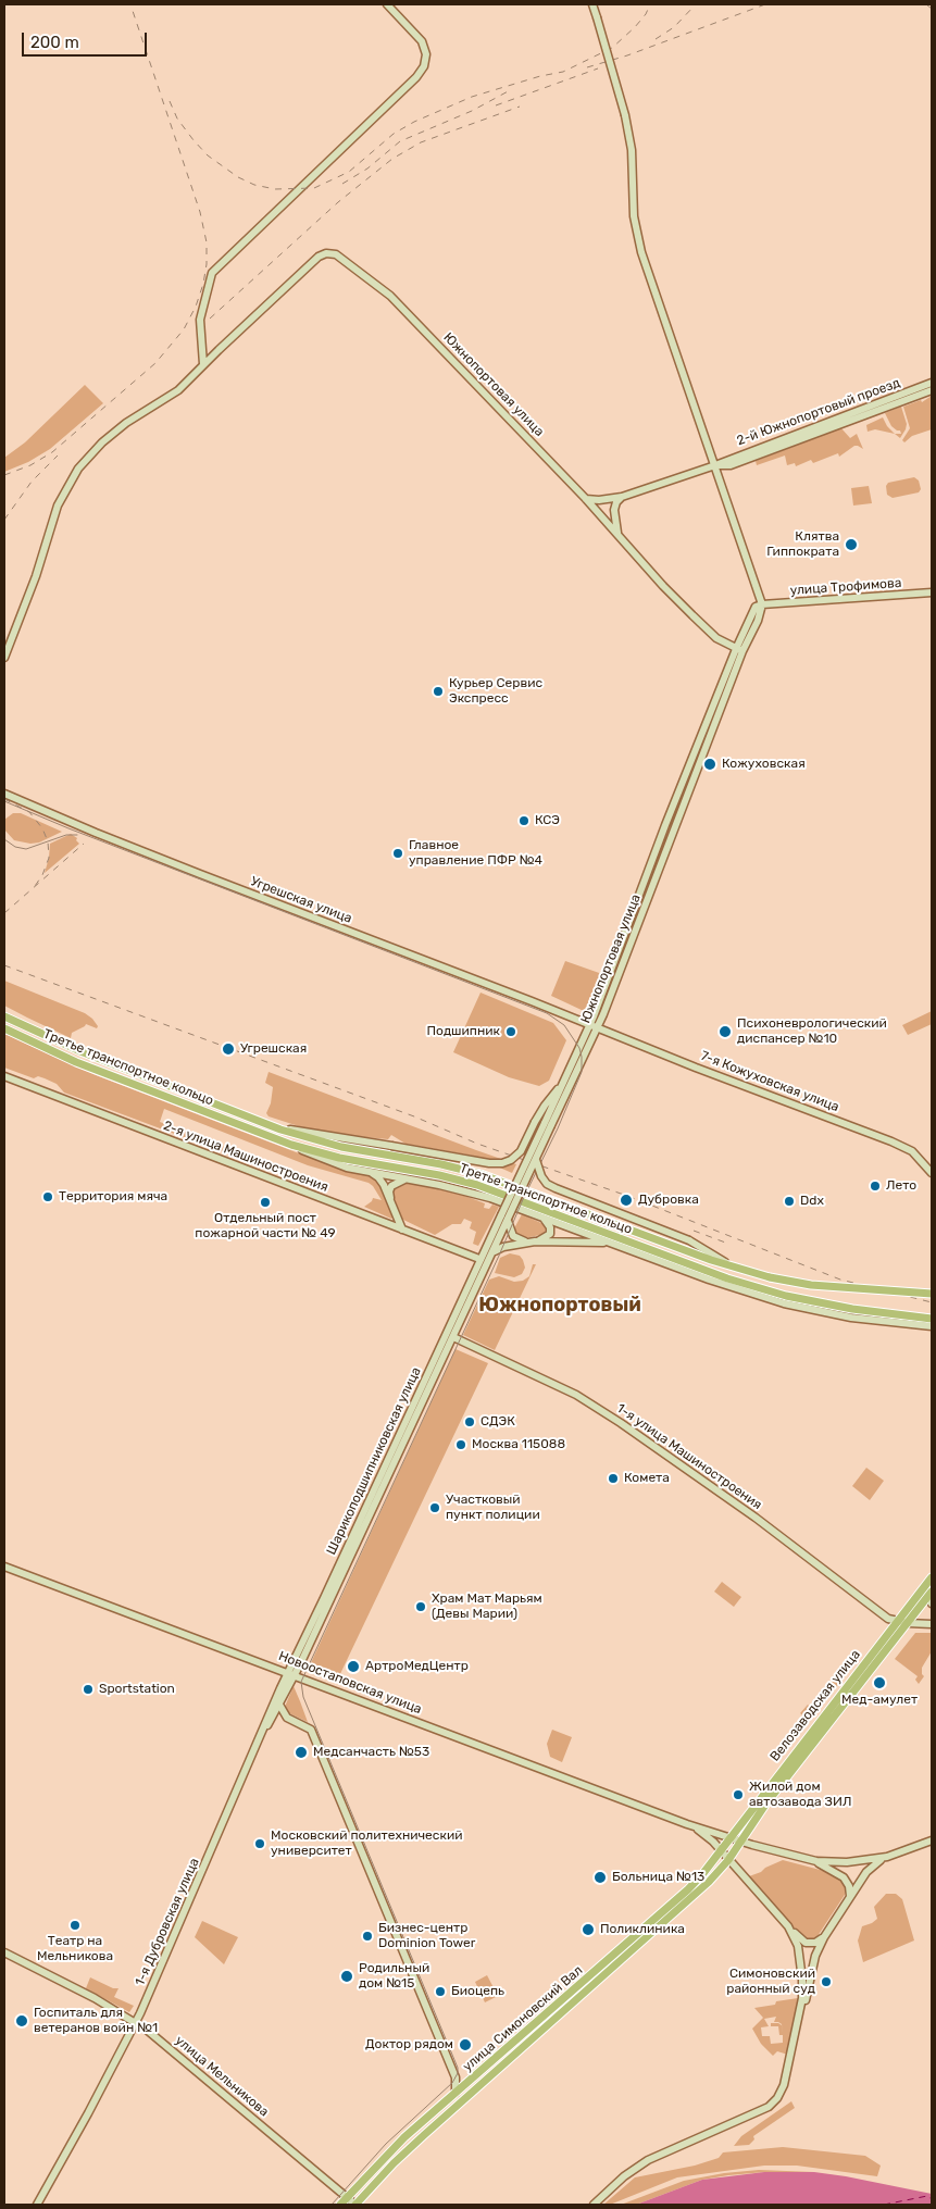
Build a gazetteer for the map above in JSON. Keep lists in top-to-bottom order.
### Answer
{
  "streets": {
    "main road": [
      "Южнопортовая улица",
      "2-й Южнопортовый проезд",
      "улица Трофимова",
      "Угрешская улица",
      "Третье транспортное кольцо",
      "7-я Кожуховская улица",
      "2-я улица Машиностроения",
      "1-я улица Машиностроения",
      "Шарикоподшипниковская улица",
      "Новоостаповская улица",
      "Велозаводская улица",
      "1-я Дубровская улица",
      "улица Симоновский Вал",
      "улица Мельникова"
    ]
  },
  "crossings": [
    ["Южнопортовая улица", "2-й Южнопортовый проезд"],
    ["Южнопортовая улица", "улица Трофимова"],
    ["Южнопортовая улица", "Угрешская улица"],
    ["Южнопортовая улица", "7-я Кожуховская улица"],
    ["Южнопортовая улица", "2-я улица Машиностроения"],
    ["Южнопортовая улица", "Шарикоподшипниковская улица"],
    ["Угрешская улица", "7-я Кожуховская улица"],
    ["Третье транспортное кольцо", "2-я улица Машиностроения"],
    ["2-я улица Машиностроения", "Шарикоподшипниковская улица"],
    ["1-я улица Машиностроения", "Шарикоподшипниковская улица"],
    ["1-я улица Машиностроения", "Велозаводская улица"],
    ["Шарикоподшипниковская улица", "Новоостаповская улица"],
    ["Шарикоподшипниковская улица", "1-я Дубровская улица"],
    ["Новоостаповская улица", "Велозаводская улица"],
    ["Новоостаповская улица", "1-я Дубровская улица"],
    ["Новоостаповская улица", "улица Симоновский Вал"],
    ["Велозаводская улица", "улица Симоновский Вал"],
    ["1-я Дубровская улица", "улица Мельникова"],
    ["улица Симоновский Вал", "улица Мельникова"]
  ],
  "districts": ["Южнопортовый"],
  "places": [
    "Клятва Гиппократа",
    "Курьер Сервис Экспресс",
    "Кожуховская",
    "КСЭ",
    "Главное управление ПФР №4",
    "Подшипник",
    "Психоневрологический диспансер №10",
    "Угрешская",
    "Лето",
    "Территория мяча",
    "Дубровка",
    "Ddx",
    "Отдельный пост пожарной части № 49",
    "СДЭК",
    "Москва 115088",
    "Комета",
    "Участковый пункт полиции",
    "Храм Мат Марьям (Девы Марии)",
    "АртроМедЦентр",
    "Мед-амулет",
    "Sportstation",
    "Медсанчасть №53",
    "Жилой дом автозавода ЗИЛ",
    "Московский политехнический университет",
    "Больница №13",
    "Театр на Мельникова",
    "Поликлиника",
    "Бизнес-центр Dominion Tower",
    "Родильный дом №15",
    "Симоновский районный суд",
    "Биоцепь",
    "Госпиталь для ветеранов войн №1",
    "Доктор рядом"
  ],
  "scale_bar": "200 m"
}
